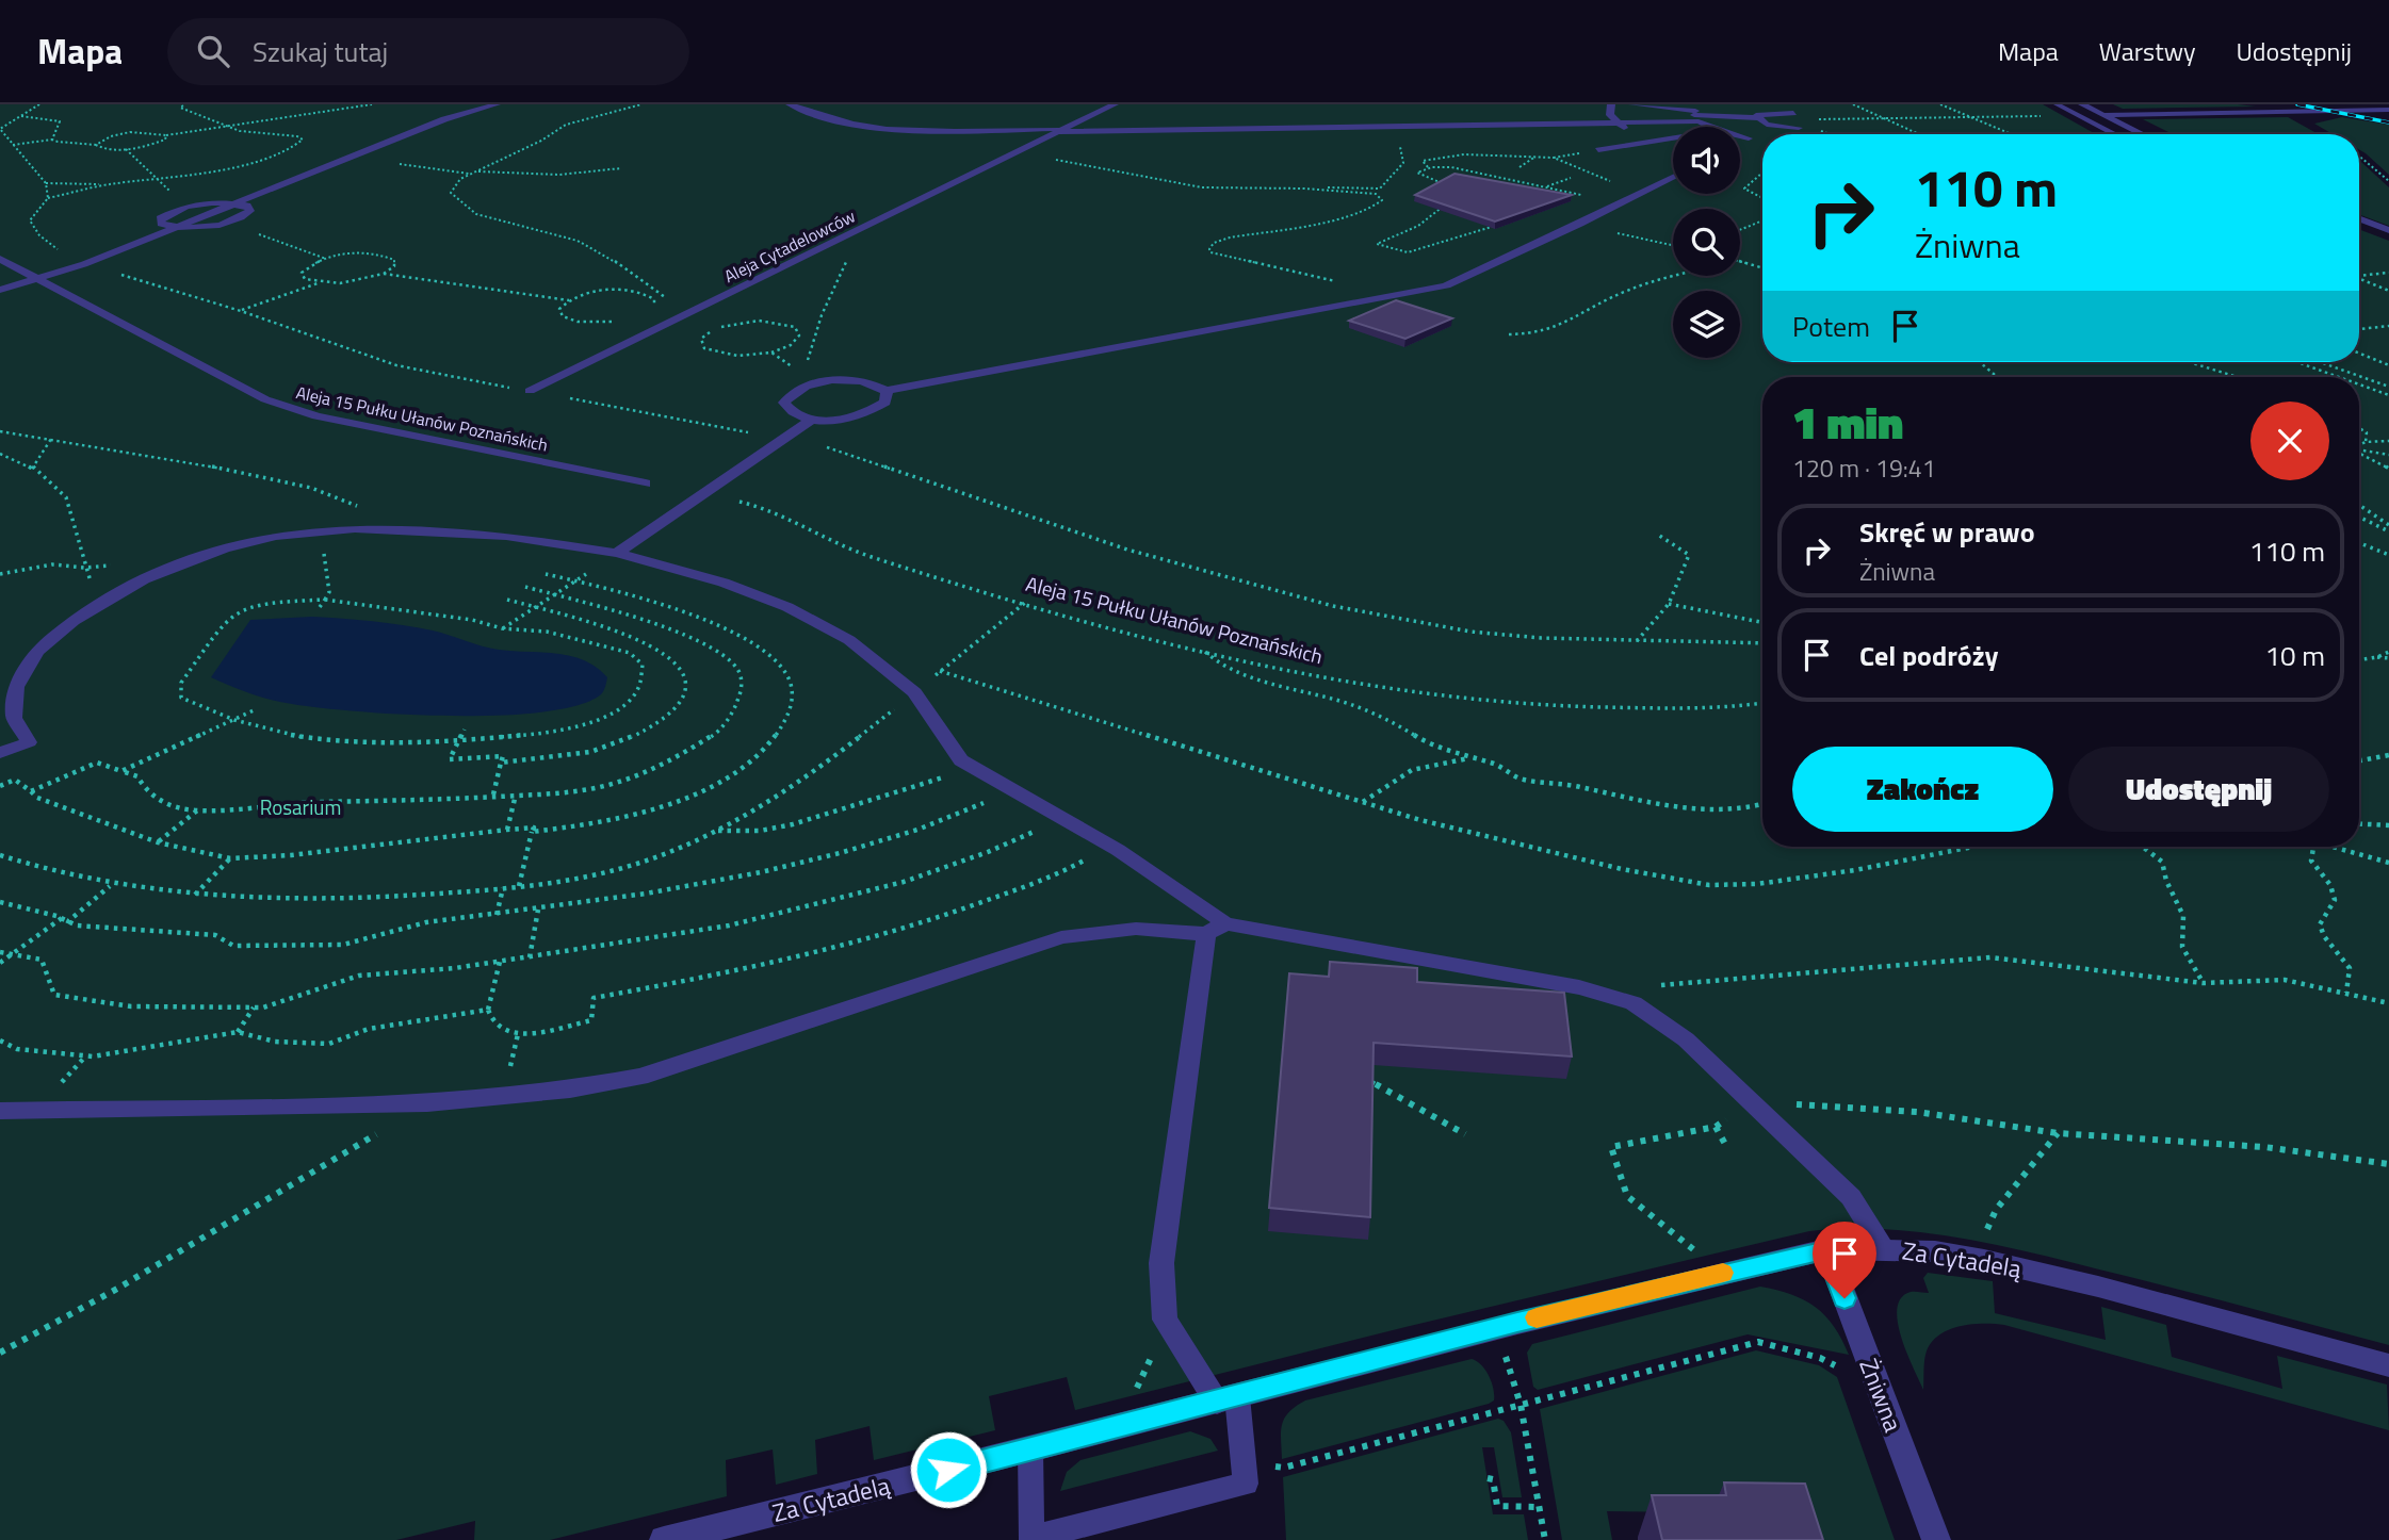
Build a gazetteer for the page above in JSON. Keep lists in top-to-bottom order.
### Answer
{
  "streets": {
    "street": [
      "Aleja Cytadelowców",
      "Aleja 15 Pułku Ułanów Poznańskich",
      "Za Cytadelą",
      "Żniwna"
    ]
  },
  "crossings": [
    ["Za Cytadelą", "Żniwna"]
  ],
  "parks": ["Rosarium"],
  "page": {
    "header": "Mapa",
    "search": "Szukaj tutaj",
    "nav": ["Mapa", "Warstwy", "Udostępnij"],
    "turn": ["110 m", "Żniwna"],
    "then": "Potem",
    "heading": ["1 min", "120 m · 19:41"],
    "list": [
      {
        "name": "Skręć w prawo",
        "note": "Żniwna",
        "value": "110 m"
      },
      {
        "name": "Cel podróży",
        "value": "10 m"
      }
    ],
    "buttons": ["Zakończ", "Udostępnij"]
  }
}
